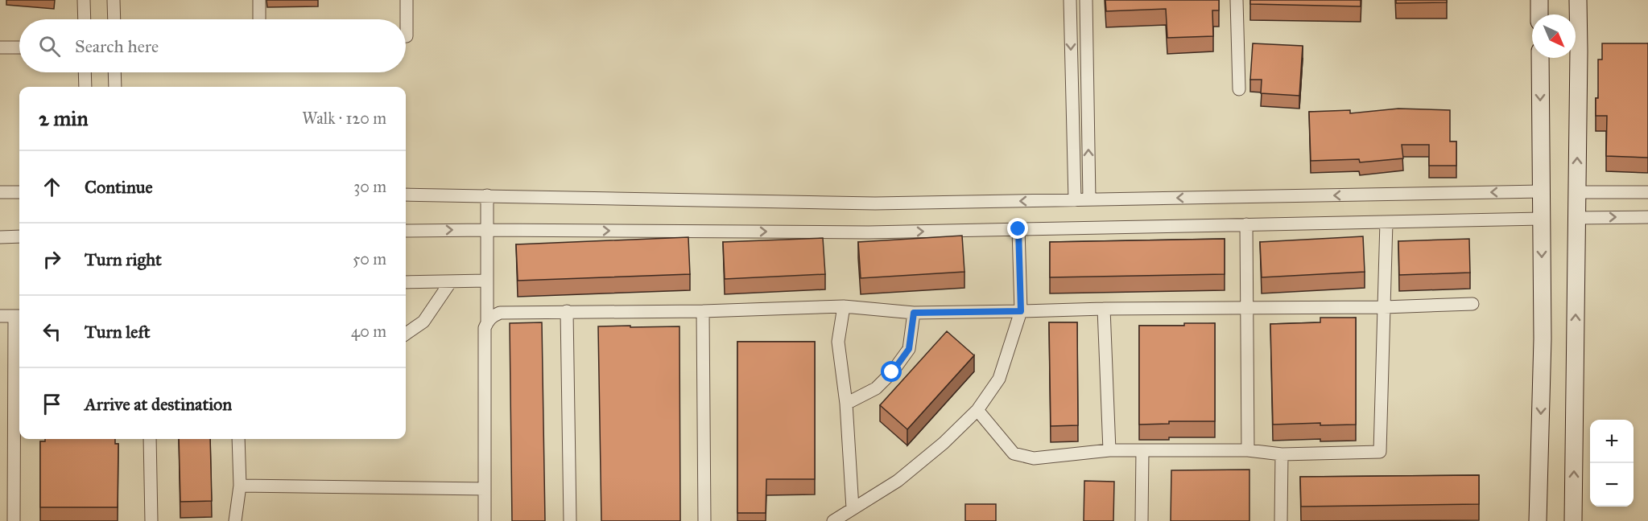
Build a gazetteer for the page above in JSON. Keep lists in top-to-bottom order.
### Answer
{
  "north": "bottom right",
  "page": {
    "search": "Search here",
    "heading": ["2 min", "Walk · 120 m"],
    "list": [
      ["Continue", "30 m"],
      ["Turn right", "50 m"],
      ["Turn left", "40 m"],
      "Arrive at destination"
    ],
    "map_buttons": ["+", "−"]
  }
}
